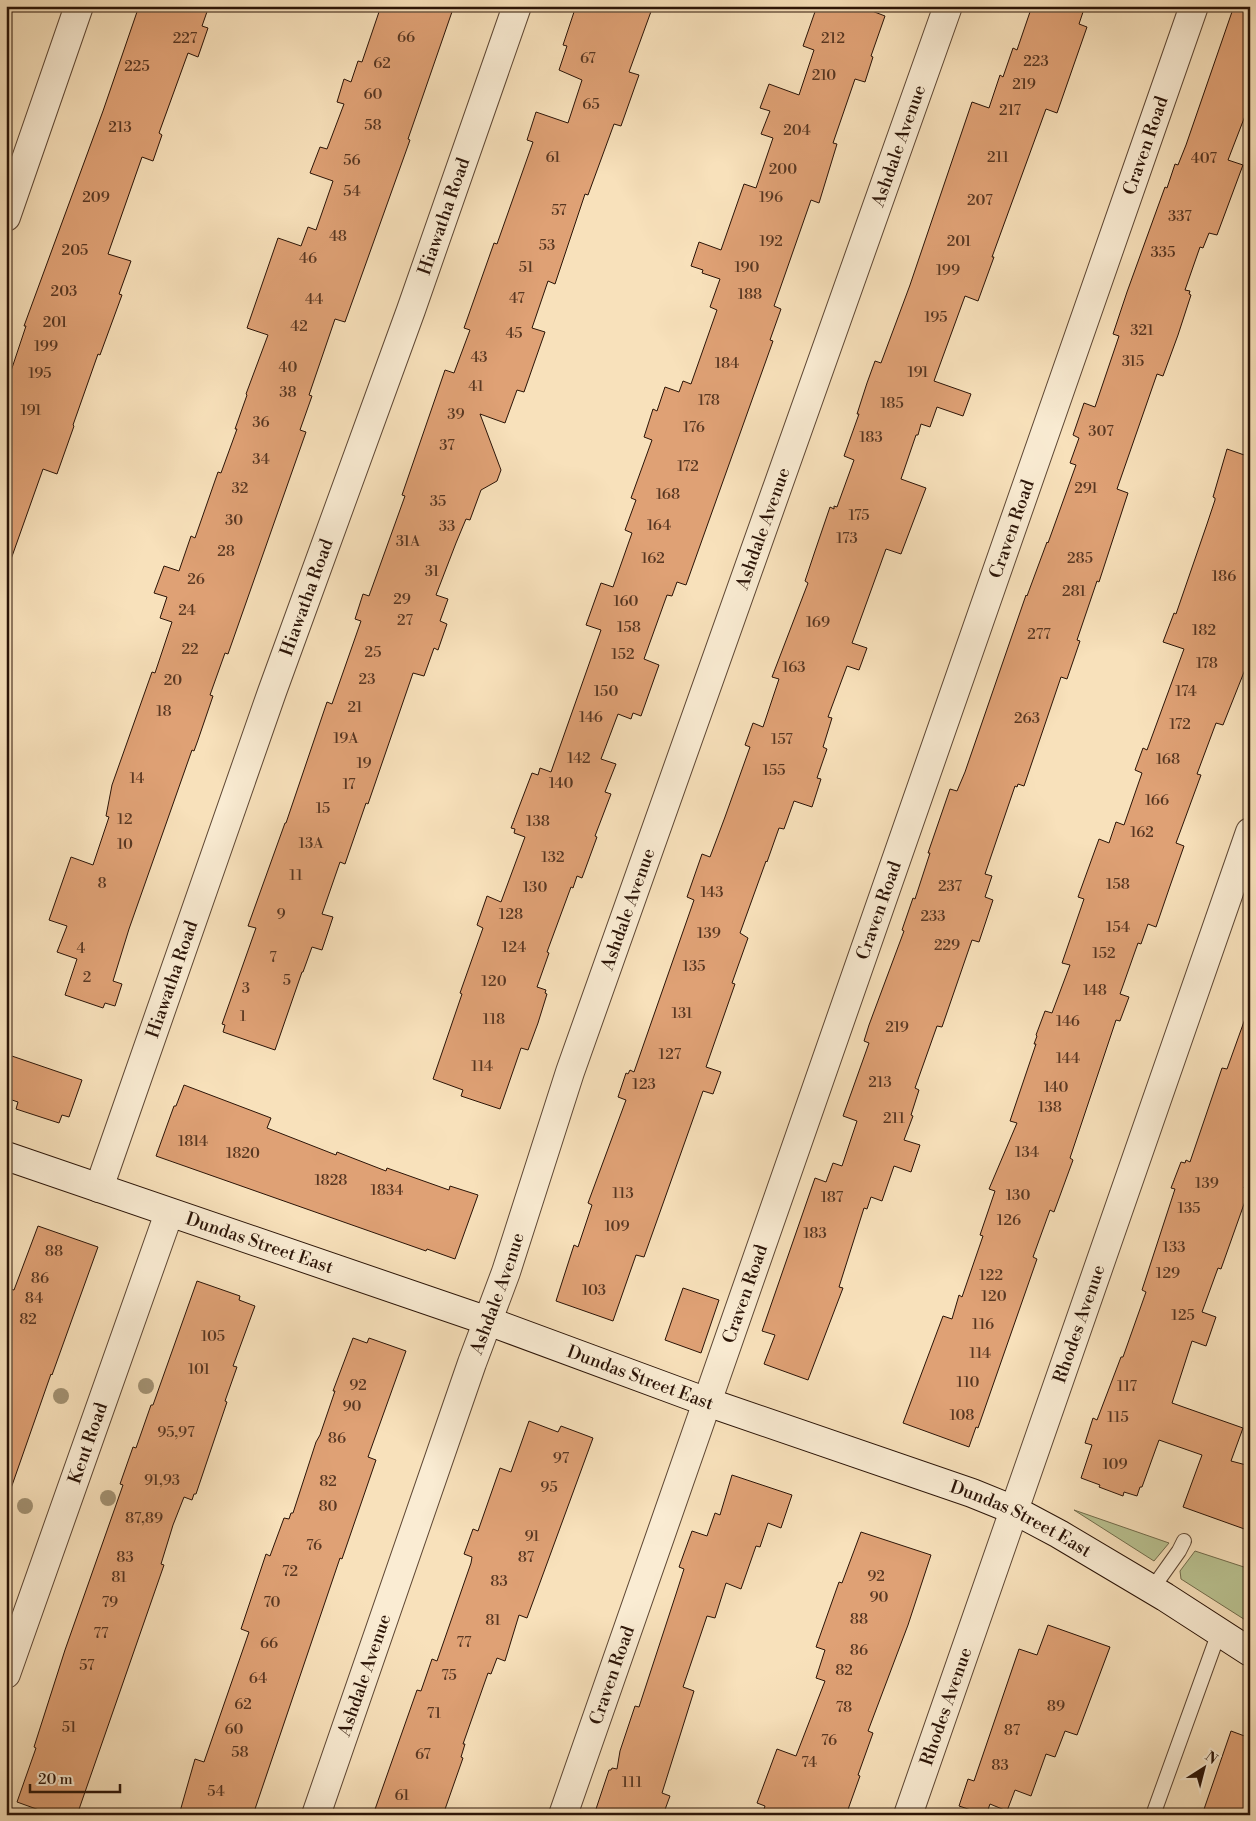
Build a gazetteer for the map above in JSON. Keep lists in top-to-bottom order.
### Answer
{
  "streets": {
    "street": [
      "Ashdale Avenue",
      "Craven Road",
      "Hiawatha Road",
      "Dundas Street East",
      "Rhodes Avenue",
      "Kent Road"
    ]
  },
  "crossings": [
    ["Ashdale Avenue", "Dundas Street East"],
    ["Craven Road", "Dundas Street East"],
    ["Hiawatha Road", "Dundas Street East"],
    ["Dundas Street East", "Rhodes Avenue"],
    ["Dundas Street East", "Kent Road"]
  ],
  "house_numbers": [
    "66",
    "227",
    "212",
    "67",
    "223",
    "62",
    "225",
    "210",
    "219",
    "60",
    "65",
    "217",
    "58",
    "213",
    "204",
    "61",
    "211",
    "407",
    "56",
    "200",
    "54",
    "209",
    "196",
    "207",
    "57",
    "337",
    "48",
    "192",
    "201",
    "53",
    "205",
    "335",
    "46",
    "51",
    "190",
    "199",
    "203",
    "188",
    "47",
    "44",
    "195",
    "201",
    "42",
    "321",
    "45",
    "199",
    "43",
    "315",
    "184",
    "40",
    "191",
    "195",
    "41",
    "38",
    "178",
    "185",
    "191",
    "39",
    "36",
    "176",
    "307",
    "183",
    "37",
    "34",
    "172",
    "32",
    "291",
    "168",
    "35",
    "175",
    "30",
    "164",
    "33",
    "173",
    "31A",
    "28",
    "162",
    "285",
    "31",
    "186",
    "26",
    "281",
    "29",
    "160",
    "24",
    "27",
    "169",
    "158",
    "182",
    "277",
    "22",
    "25",
    "152",
    "178",
    "163",
    "23",
    "20",
    "150",
    "174",
    "21",
    "18",
    "146",
    "263",
    "172",
    "19A",
    "157",
    "142",
    "168",
    "19",
    "155",
    "14",
    "140",
    "17",
    "166",
    "15",
    "12",
    "138",
    "162",
    "13A",
    "10",
    "132",
    "11",
    "8",
    "158",
    "237",
    "130",
    "143",
    "9",
    "128",
    "233",
    "154",
    "139",
    "229",
    "124",
    "4",
    "152",
    "7",
    "135",
    "2",
    "5",
    "120",
    "3",
    "148",
    "131",
    "1",
    "118",
    "146",
    "219",
    "127",
    "144",
    "114",
    "213",
    "123",
    "140",
    "138",
    "211",
    "1814",
    "134",
    "1820",
    "1828",
    "139",
    "1834",
    "113",
    "130",
    "187",
    "135",
    "126",
    "109",
    "183",
    "133",
    "88",
    "129",
    "122",
    "86",
    "103",
    "120",
    "84",
    "125",
    "82",
    "116",
    "105",
    "114",
    "101",
    "110",
    "92",
    "117",
    "90",
    "108",
    "115",
    "95,97",
    "86",
    "97",
    "109",
    "91,93",
    "82",
    "95",
    "80",
    "87,89",
    "91",
    "76",
    "83",
    "87",
    "72",
    "92",
    "81",
    "83",
    "90",
    "79",
    "70",
    "88",
    "81",
    "77",
    "77",
    "66",
    "86",
    "57",
    "82",
    "75",
    "64",
    "62",
    "89",
    "78",
    "71",
    "51",
    "60",
    "87",
    "76",
    "58",
    "67",
    "74",
    "83",
    "111",
    "54",
    "61"
  ],
  "scale_bar": "20 m",
  "north": "top right"
}
